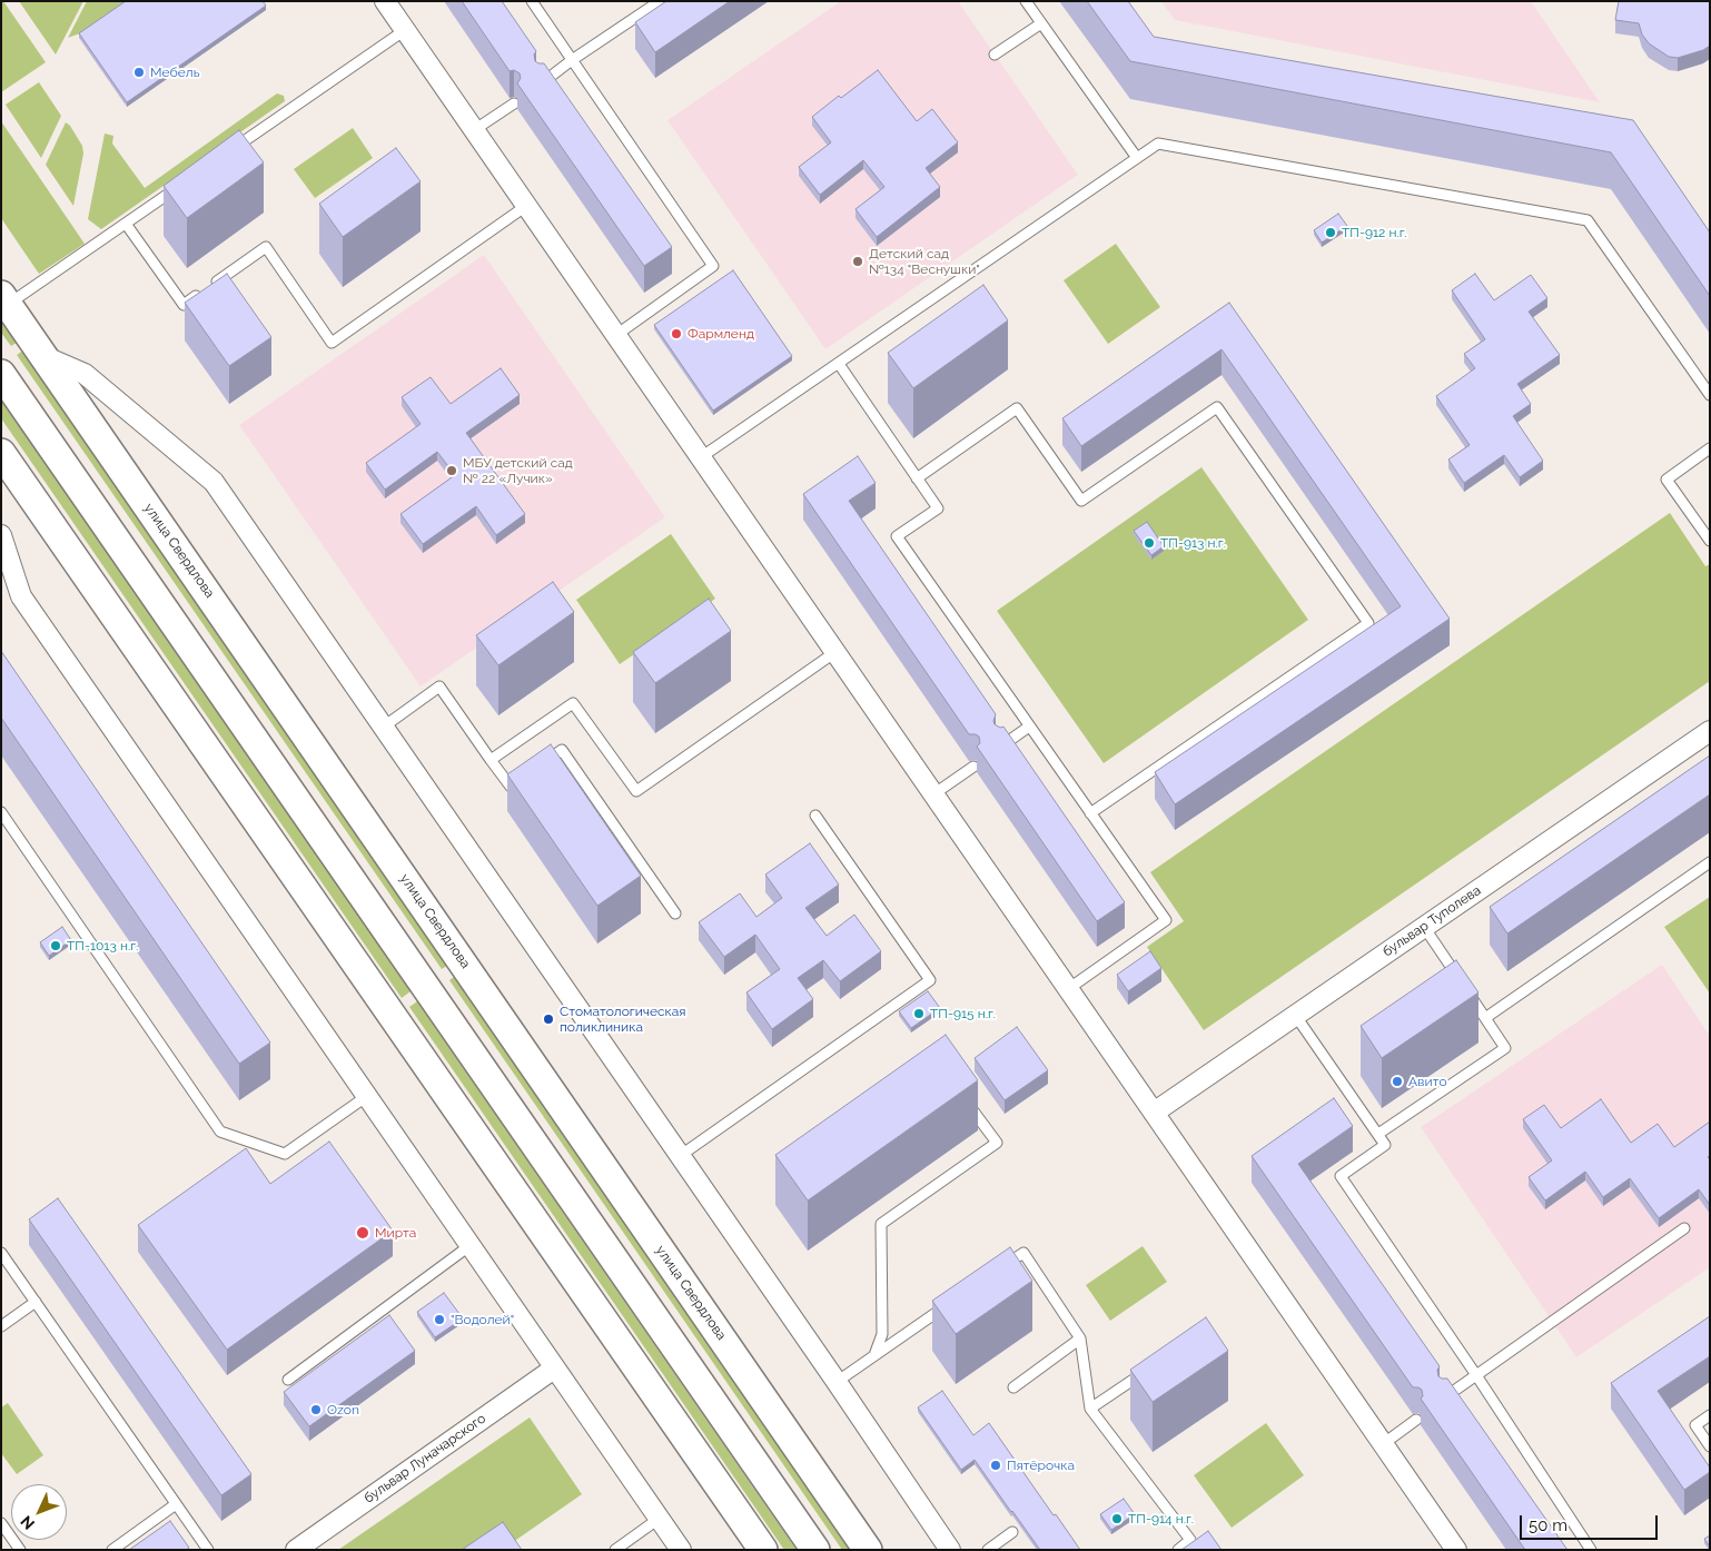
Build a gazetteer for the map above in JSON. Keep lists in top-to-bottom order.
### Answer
{
  "streets": {
    "main road": ["улица Свердлова"],
    "street": ["бульвар Туполева", "бульвар Луначарского"]
  },
  "places": [
    "Мебель",
    "ТП-912 н.г.",
    "Детский сад №134 \"Веснушки\"",
    "Фармленд",
    "МБУ детский сад № 22 «Лучик»",
    "ТП-913 н.г.",
    "ТП-1013 н.г.",
    "ТП-915 н.г.",
    "Стоматологическая поликлиника",
    "Авито",
    "Мирта",
    "\"Водолей\"",
    "Ozon",
    "Пятёрочка",
    "ТП-914 н.г."
  ],
  "scale_bar": "50 m",
  "north": "bottom left"
}
